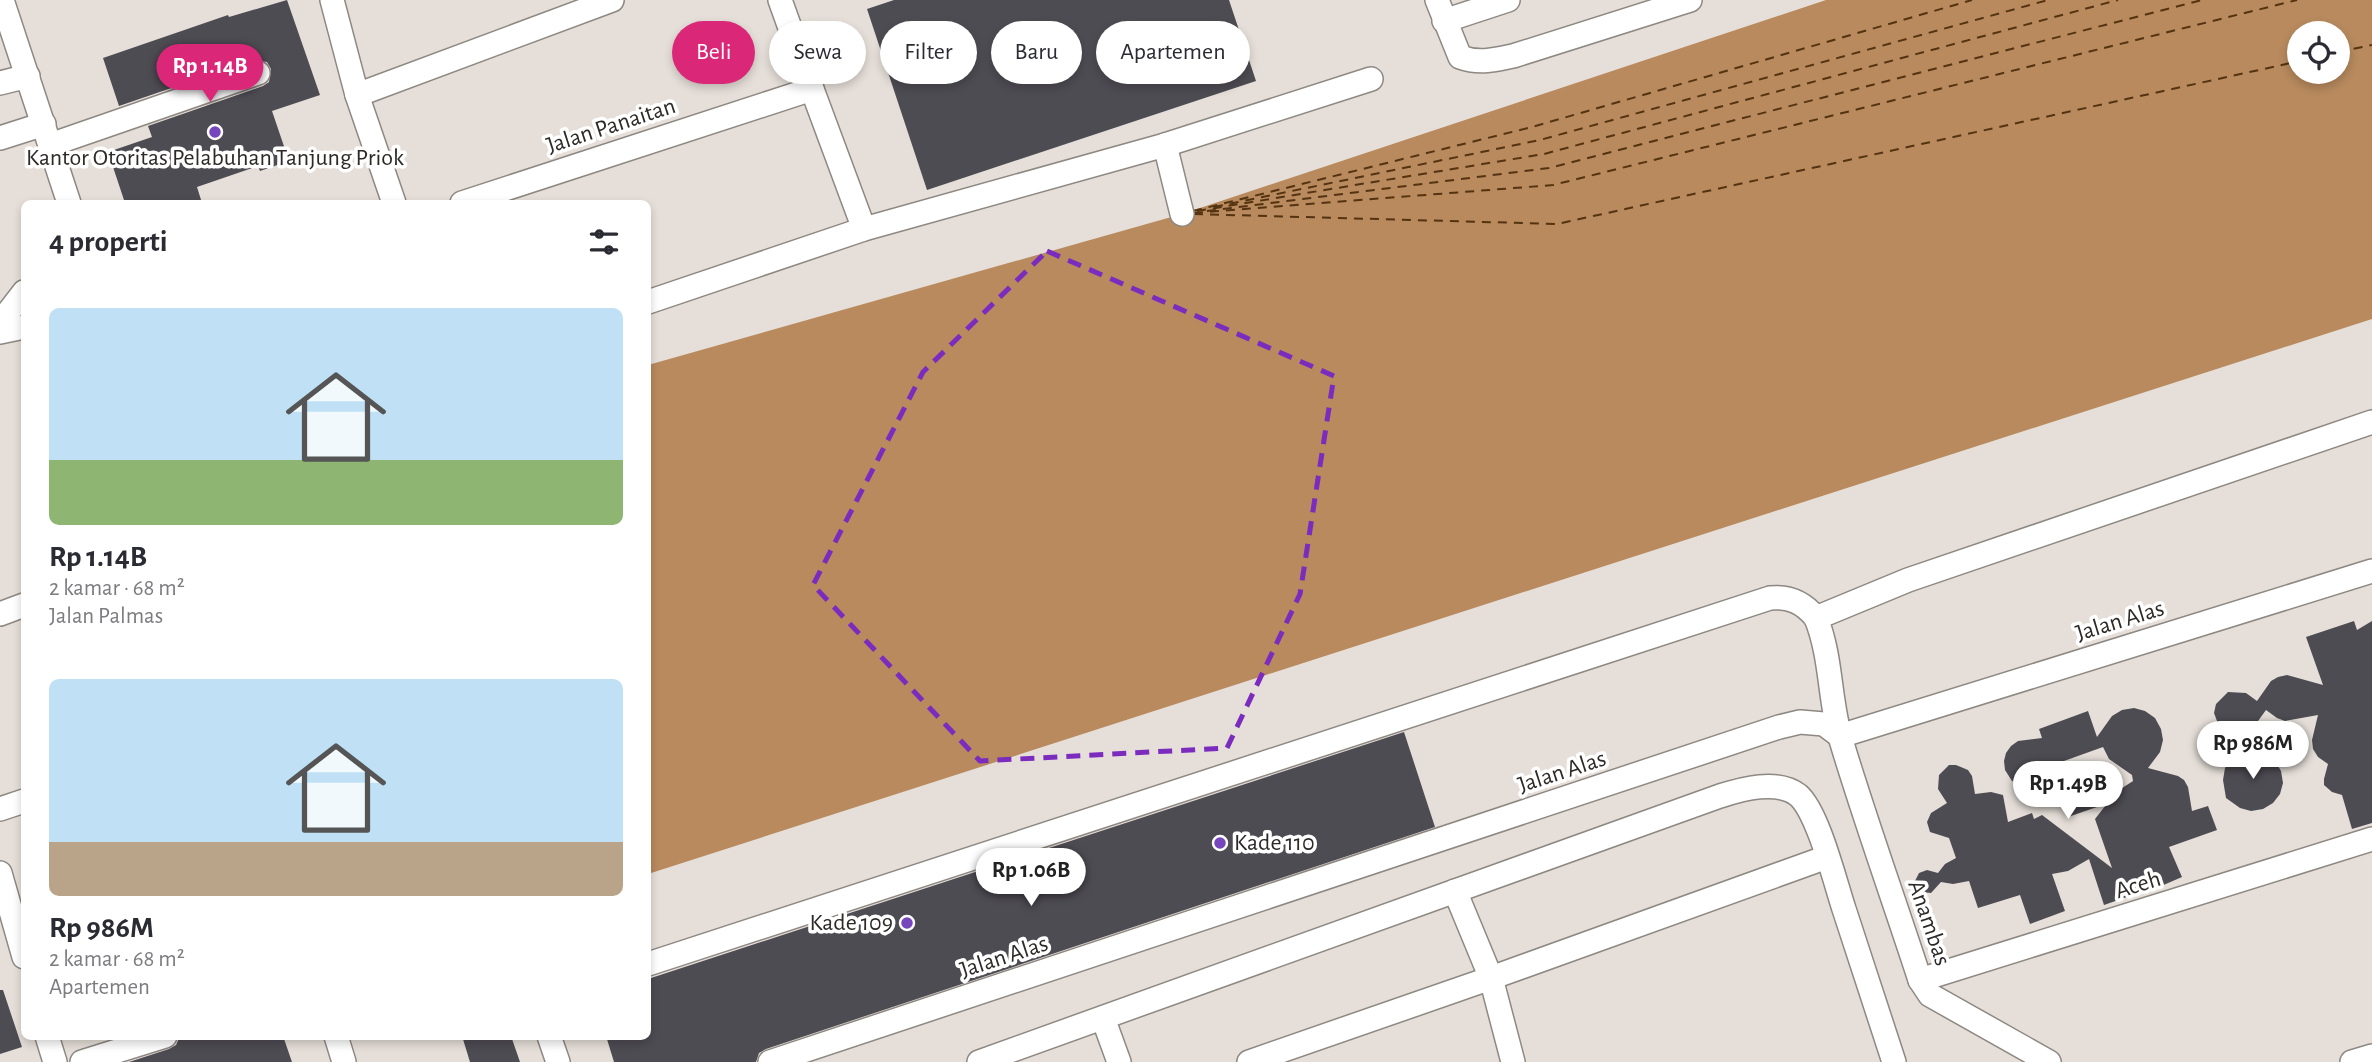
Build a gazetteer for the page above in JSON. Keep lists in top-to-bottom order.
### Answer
{
  "streets": {
    "street": [
      "Jalan Panaitan",
      "Jalan Alas",
      "Aceh",
      "Anambas"
    ]
  },
  "crossings": [
    ["Jalan Alas", "Anambas"],
    ["Aceh", "Anambas"]
  ],
  "places": ["Kantor Otoritas Pelabuhan Tanjung Priok", "Kade 110", "Kade 109"],
  "page": {
    "chip": [
      "Beli",
      "Sewa",
      "Filter",
      "Baru",
      "Apartemen"
    ],
    "price": [
      "Rp 1.14B",
      "Rp 986M",
      "Rp 1.49B",
      "Rp 1.06B"
    ],
    "heading": "4 properti",
    "list": [
      {
        "name": "Rp 1.14B",
        "note": "2 kamar · 68 m² · Jalan Palmas"
      },
      {
        "name": "Rp 986M",
        "note": "2 kamar · 68 m² · Apartemen"
      }
    ]
  }
}
